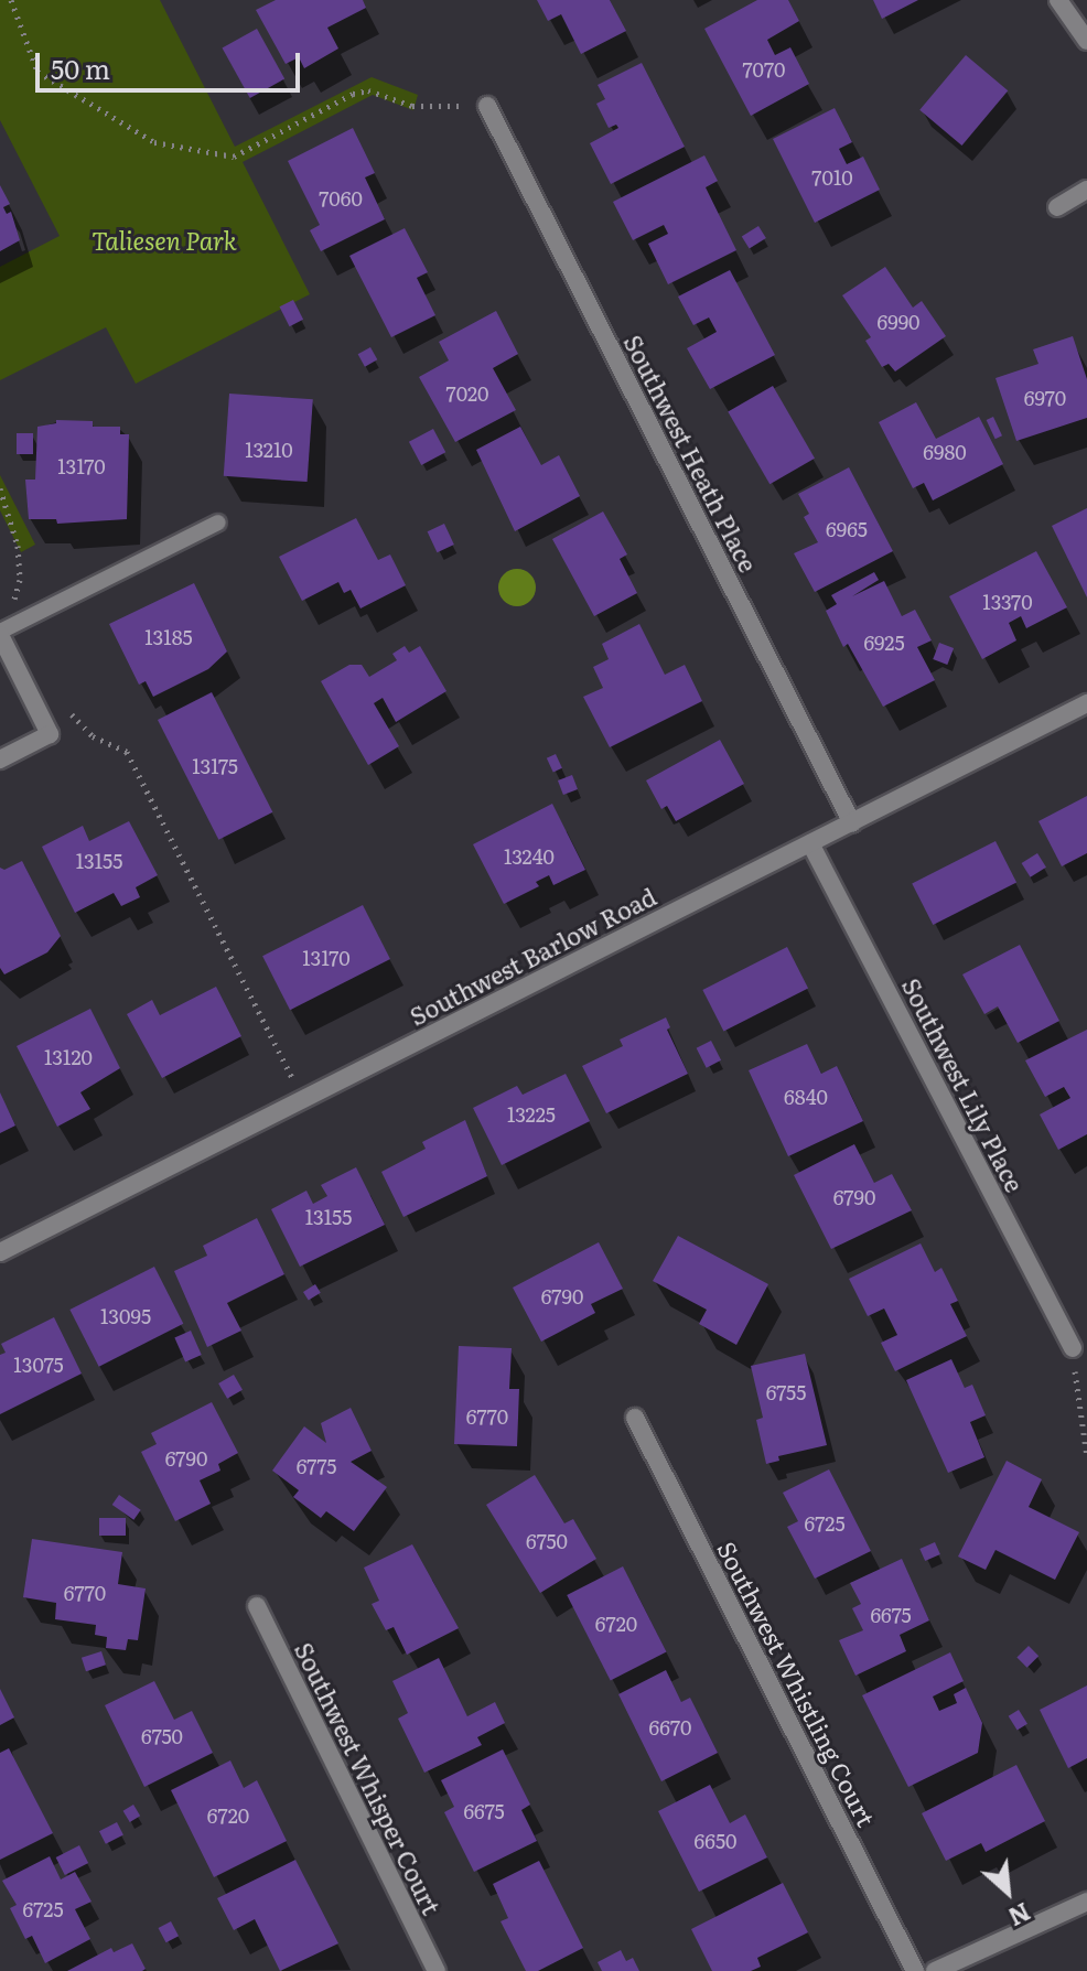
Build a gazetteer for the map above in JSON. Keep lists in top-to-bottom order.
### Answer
{
  "streets": {
    "street": [
      "Southwest Heath Place",
      "Southwest Barlow Road",
      "Southwest Lily Place",
      "Southwest Whistling Court",
      "Southwest Whisper Court"
    ]
  },
  "crossings": [
    ["Southwest Heath Place", "Southwest Barlow Road"],
    ["Southwest Barlow Road", "Southwest Lily Place"]
  ],
  "parks": ["Taliesen Park"],
  "house_numbers": [
    "7070",
    "7010",
    "7060",
    "6990",
    "7020",
    "6970",
    "13210",
    "6980",
    "13170",
    "6965",
    "13370",
    "13185",
    "6925",
    "13175",
    "13240",
    "13155",
    "13170",
    "13120",
    "6840",
    "13225",
    "6790",
    "13155",
    "6790",
    "13095",
    "13075",
    "6755",
    "6770",
    "6790",
    "6775",
    "6725",
    "6750",
    "6770",
    "6675",
    "6720",
    "6670",
    "6750",
    "6675",
    "6720",
    "6650",
    "6725"
  ],
  "scale_bar": "50 m",
  "north": "bottom right"
}
